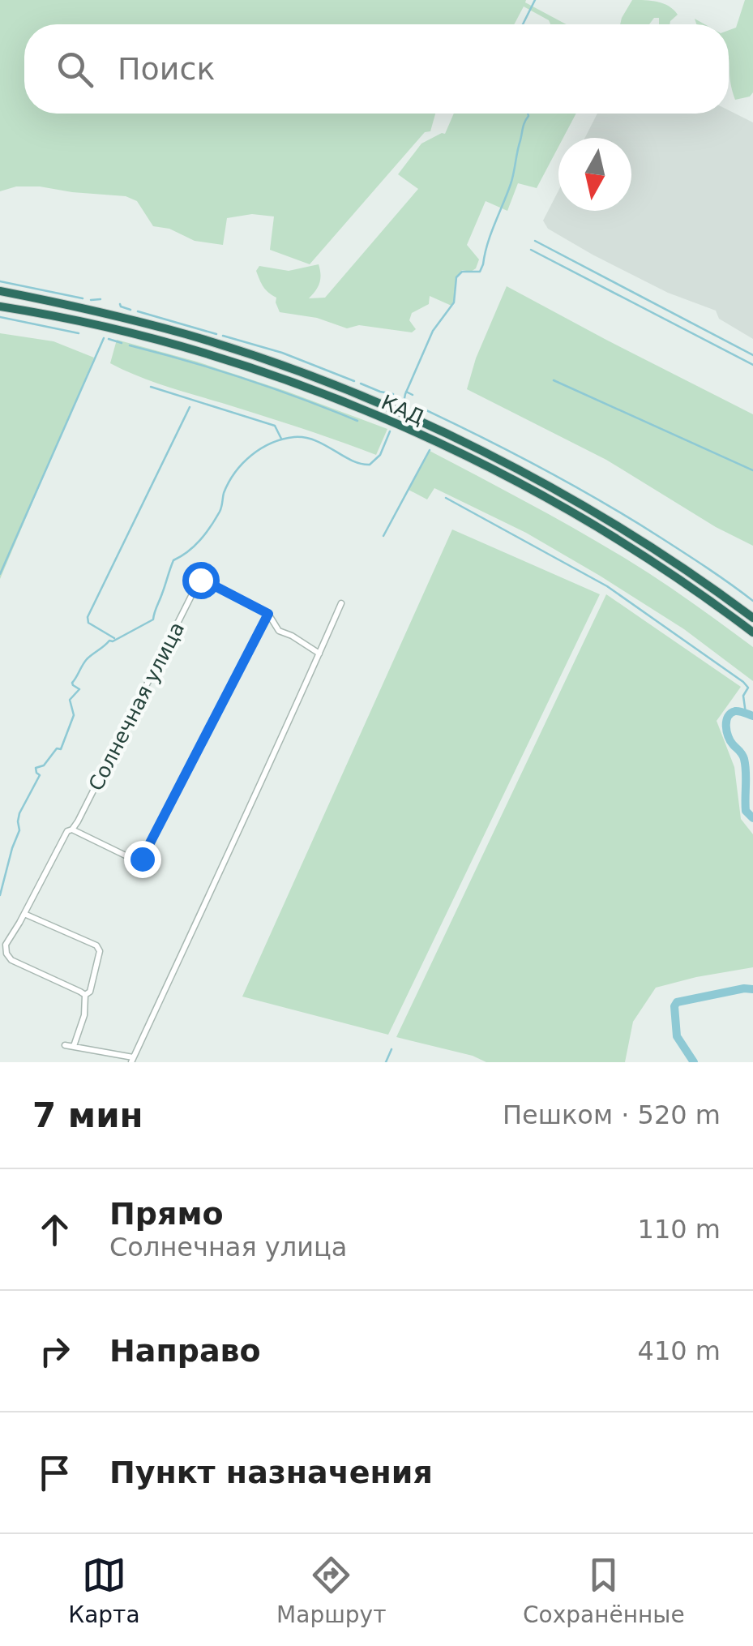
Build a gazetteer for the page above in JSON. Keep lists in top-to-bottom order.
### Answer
{
  "streets": {
    "highway": ["КАД"],
    "street": ["Солнечная улица"]
  },
  "north": "bottom",
  "page": {
    "search": "Поиск",
    "heading": ["7 мин", "Пешком · 520 m"],
    "list": [
      ["Прямо", "Солнечная улица", "110 m"],
      ["Направо", "410 m"],
      "Пункт назначения"
    ],
    "nav": ["Карта", "Маршрут", "Сохранённые"]
  }
}
